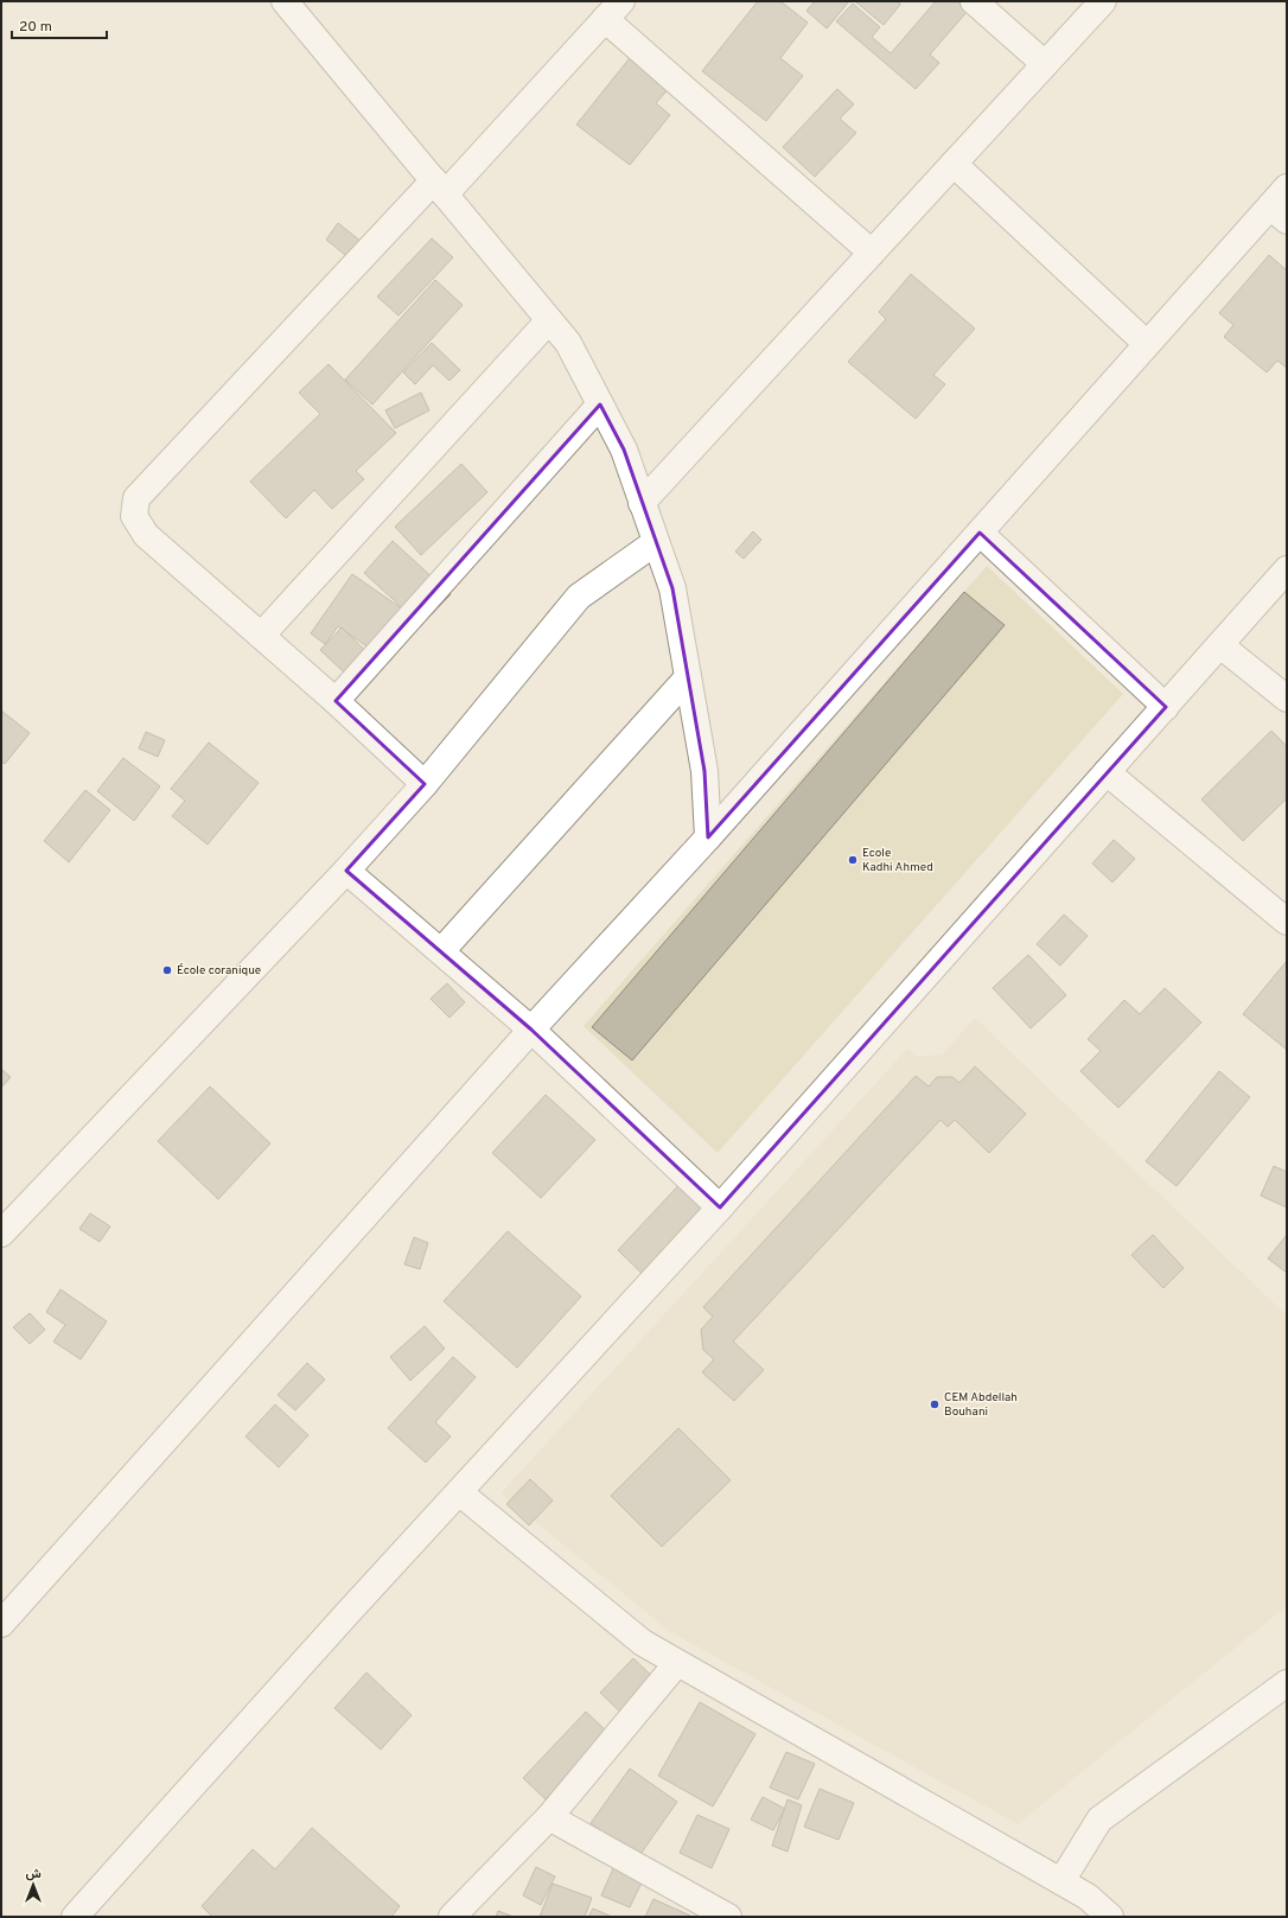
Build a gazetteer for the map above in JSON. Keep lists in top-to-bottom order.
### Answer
{
  "places": ["Ecole Kadhi Ahmed", "École coranique", "CEM Abdellah Bouhani"],
  "scale_bar": "20 m",
  "north": "top"
}
